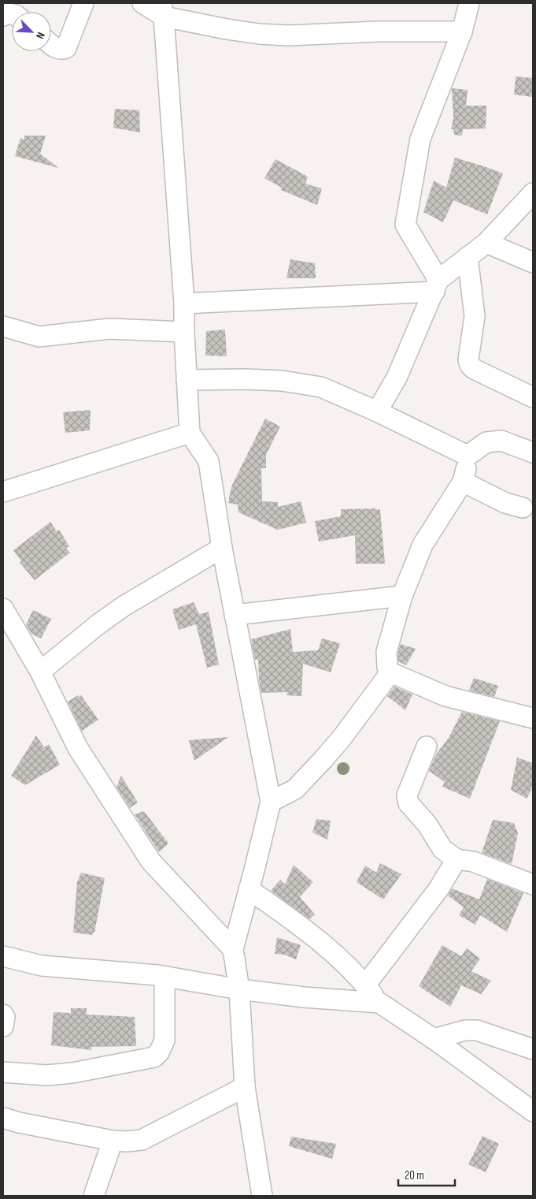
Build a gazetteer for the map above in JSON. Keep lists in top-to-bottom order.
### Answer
{
  "scale_bar": "20 m",
  "north": "bottom right"
}
